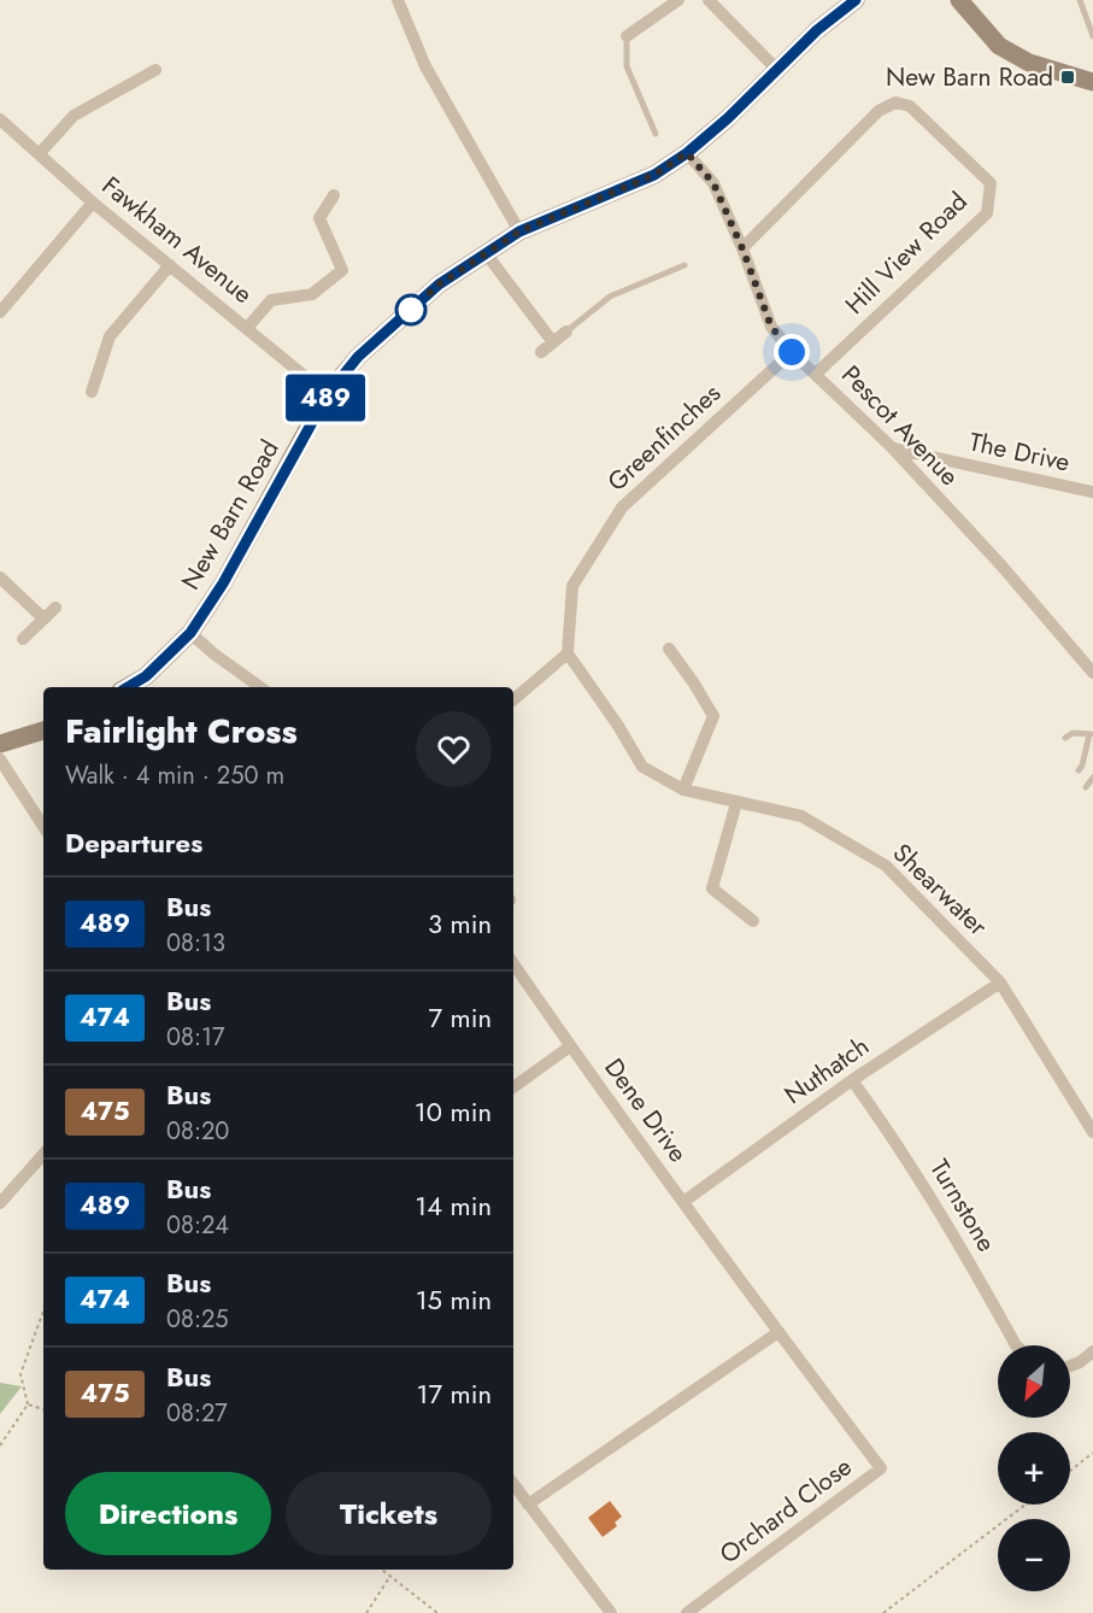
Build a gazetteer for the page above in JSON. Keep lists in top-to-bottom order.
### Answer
{
  "streets": {
    "street": [
      "Fawkham Avenue",
      "Hill View Road",
      "Pescot Avenue",
      "Greenfinches",
      "The Drive",
      "New Barn Road",
      "Shearwater",
      "Nuthatch",
      "Dene Drive",
      "Turnstone",
      "Orchard Close"
    ]
  },
  "crossings": [
    ["Fawkham Avenue", "New Barn Road"],
    ["Hill View Road", "Pescot Avenue"],
    ["Pescot Avenue", "Greenfinches"],
    ["Pescot Avenue", "The Drive"],
    ["Pescot Avenue", "New Barn Road"],
    ["Greenfinches", "Shearwater"],
    ["Shearwater", "Nuthatch"],
    ["Nuthatch", "Dene Drive"],
    ["Nuthatch", "Turnstone"],
    ["Nuthatch", "Orchard Close"],
    ["Dene Drive", "Orchard Close"]
  ],
  "places": {
    "transit": ["New Barn Road"]
  },
  "lines": ["bus line 489"],
  "north": "bottom left",
  "page": {
    "on_map": "489",
    "heading": [
      ["Fairlight Cross", "Walk · 4 min · 250 m"],
      "Departures"
    ],
    "list": [
      {
        "mark": "489",
        "name": "Bus",
        "note": "08:13",
        "value": "3 min"
      },
      {
        "mark": "474",
        "name": "Bus",
        "note": "08:17",
        "value": "7 min"
      },
      {
        "mark": "475",
        "name": "Bus",
        "note": "08:20",
        "value": "10 min"
      },
      {
        "mark": "489",
        "name": "Bus",
        "note": "08:24",
        "value": "14 min"
      },
      {
        "mark": "474",
        "name": "Bus",
        "note": "08:25",
        "value": "15 min"
      },
      {
        "mark": "475",
        "name": "Bus",
        "note": "08:27",
        "value": "17 min"
      }
    ],
    "map_buttons": ["+", "−"],
    "buttons": ["Directions", "Tickets"]
  }
}
